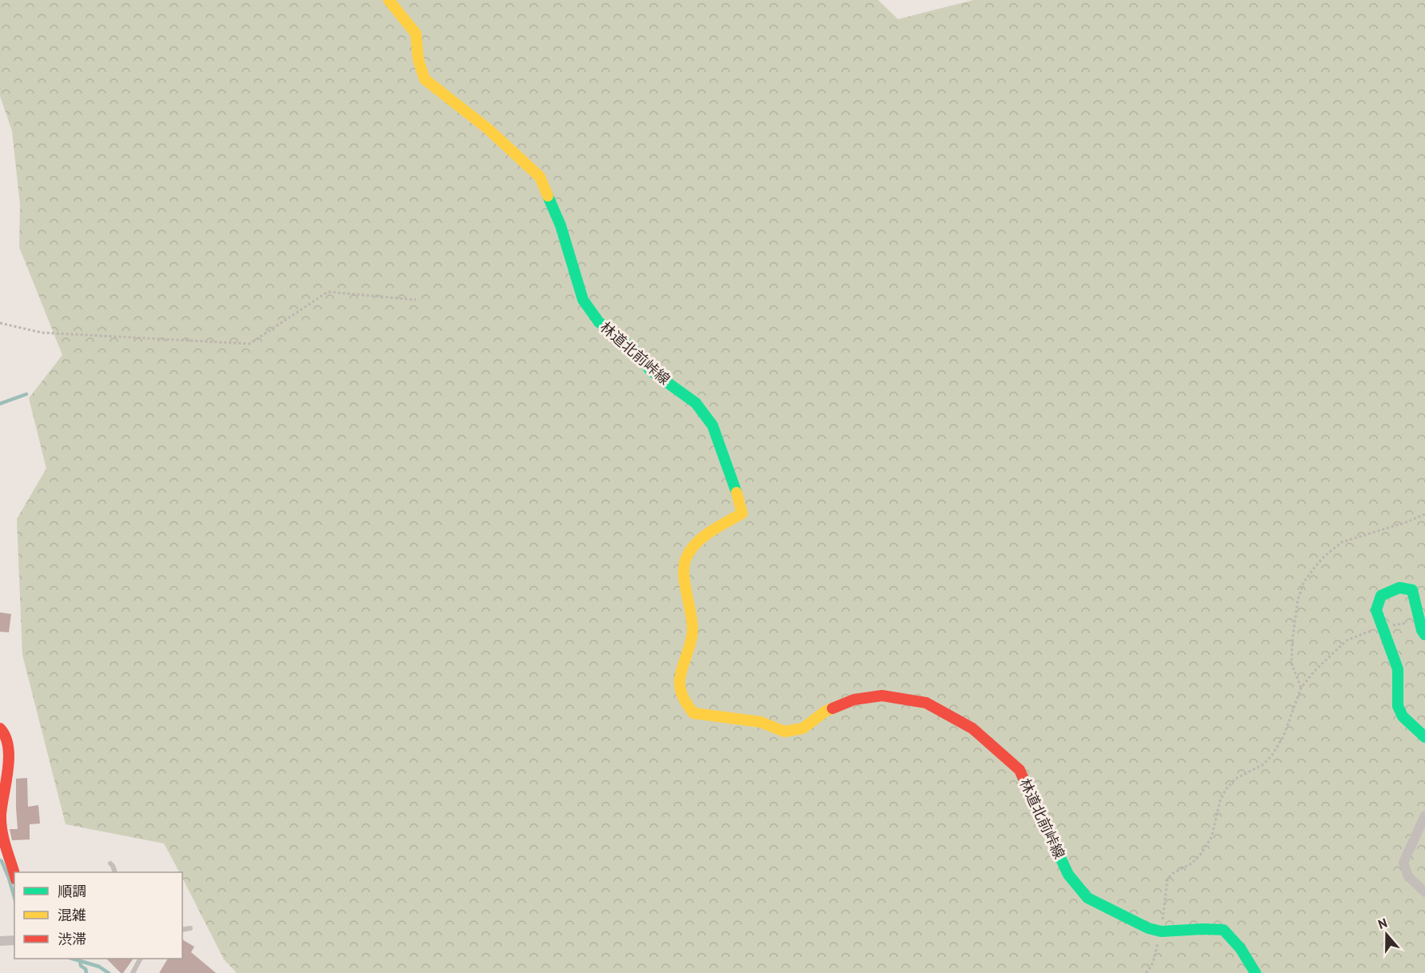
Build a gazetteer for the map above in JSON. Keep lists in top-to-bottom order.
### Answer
{
  "streets": {
    "street": ["林道北前峠線"]
  },
  "legend": ["順調", "混雑", "渋滞"],
  "north": "top"
}
